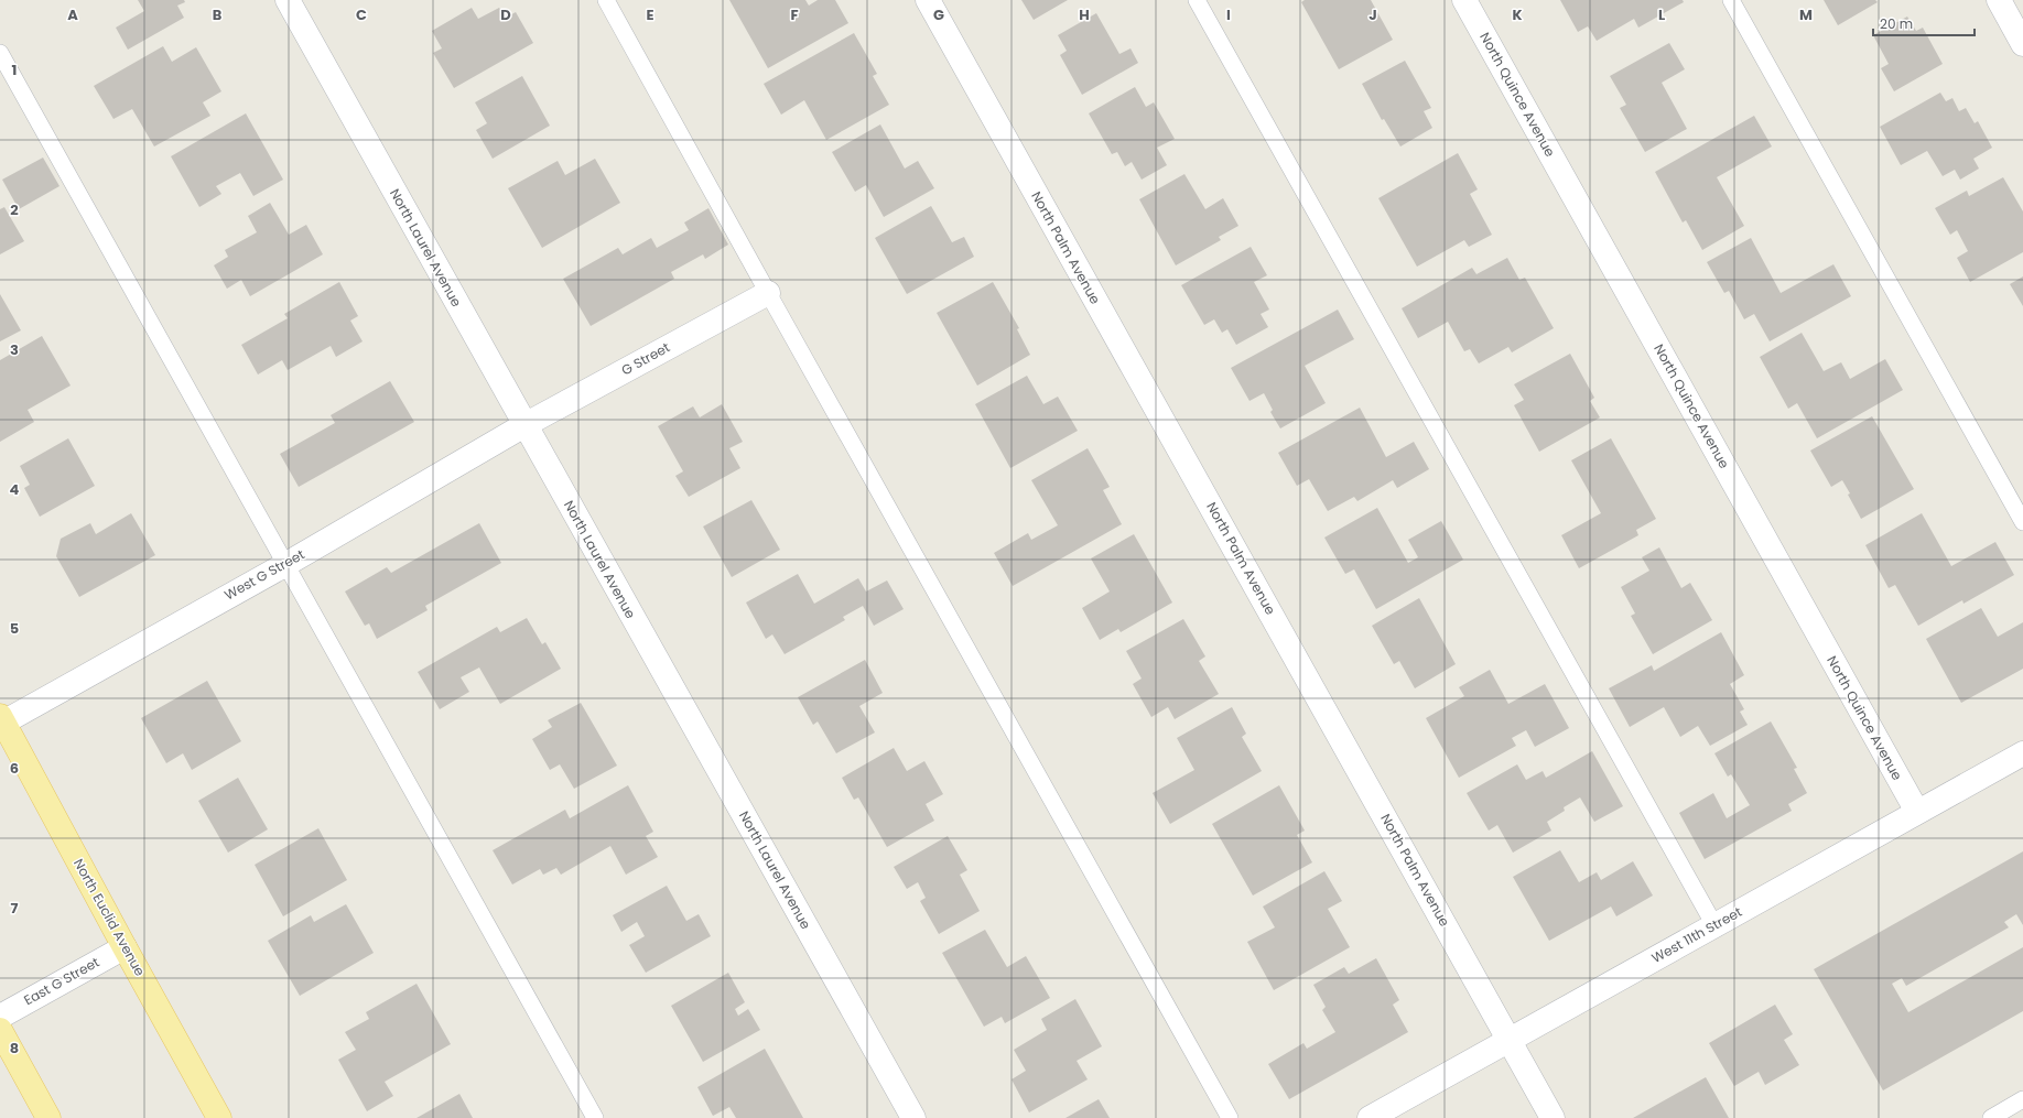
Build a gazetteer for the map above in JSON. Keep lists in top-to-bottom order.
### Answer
{
  "streets": {
    "main road": ["North Euclid Avenue"],
    "street": [
      "North Quince Avenue",
      "North Laurel Avenue",
      "North Palm Avenue",
      "G Street",
      "West G Street",
      "West 11th Street",
      "East G Street"
    ]
  },
  "crossings": [
    ["North Quince Avenue", "West 11th Street"],
    ["North Laurel Avenue", "G Street"],
    ["North Laurel Avenue", "West G Street"],
    ["North Palm Avenue", "West 11th Street"],
    ["G Street", "West G Street"],
    ["West G Street", "North Euclid Avenue"],
    ["North Euclid Avenue", "East G Street"]
  ],
  "scale_bar": "20 m",
  "grid": {
    "columns": [
      "A",
      "B",
      "C",
      "D",
      "E",
      "F",
      "G",
      "H",
      "I",
      "J",
      "K",
      "L",
      "M"
    ],
    "rows": [
      "1",
      "2",
      "3",
      "4",
      "5",
      "6",
      "7",
      "8"
    ]
  }
}
